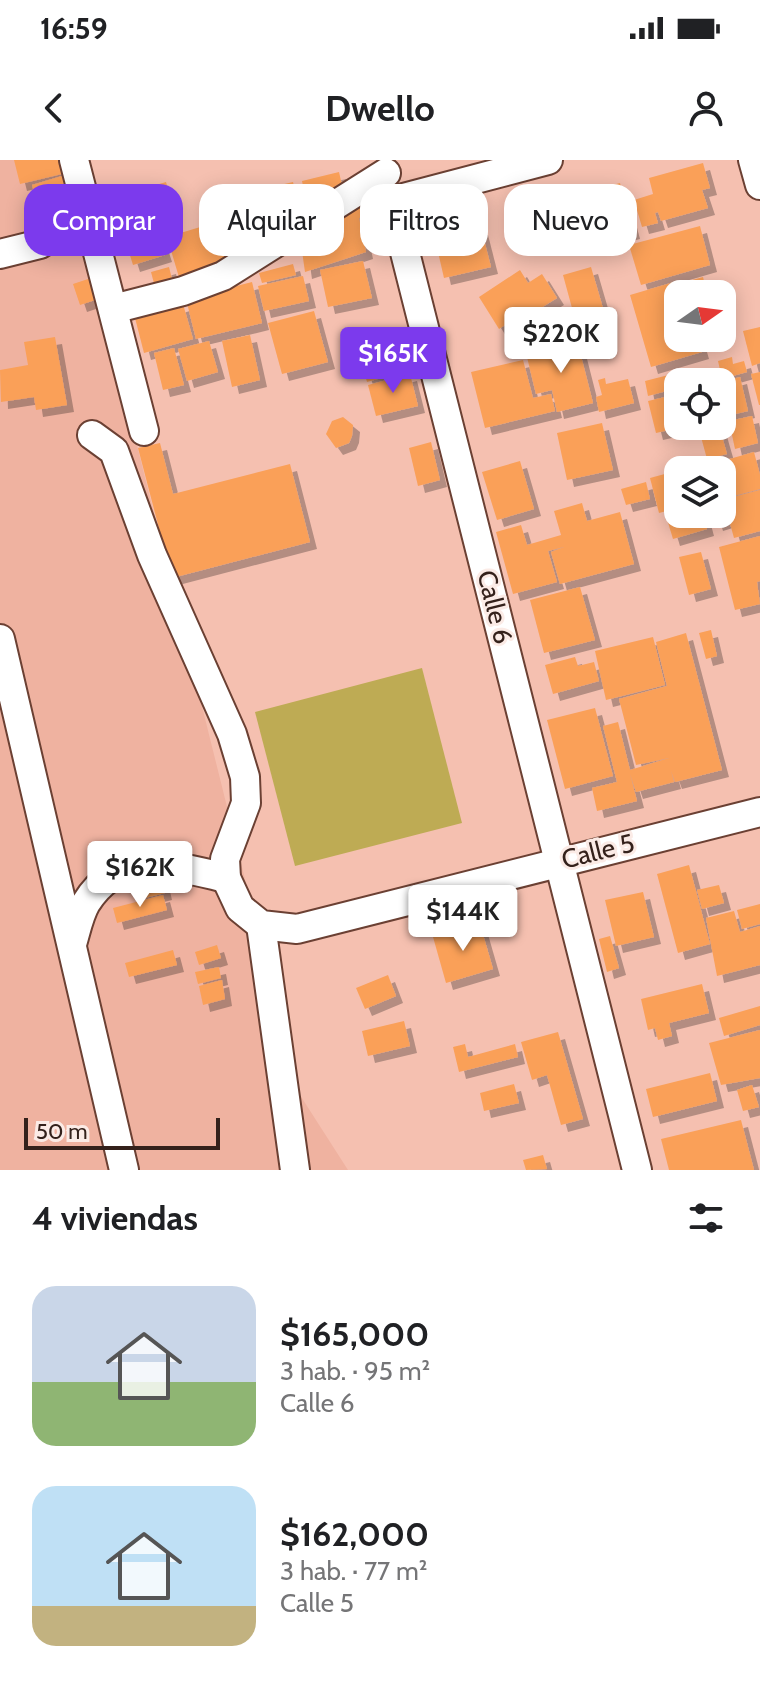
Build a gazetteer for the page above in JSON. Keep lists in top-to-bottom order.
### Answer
{
  "streets": {
    "street": ["Calle 6", "Calle 5"]
  },
  "crossings": [
    ["Calle 6", "Calle 5"]
  ],
  "scale_bar": "50 m",
  "north": "right",
  "page": {
    "status": "16:59",
    "header": "Dwello",
    "chip": [
      "Comprar",
      "Alquilar",
      "Filtros",
      "Nuevo"
    ],
    "price": [
      "$220K",
      "$165K",
      "$162K",
      "$144K"
    ],
    "scale": "50 m",
    "heading": "4 viviendas",
    "list": [
      {
        "name": "$165,000",
        "note": "3 hab. · 95 m² · Calle 6"
      },
      {
        "name": "$162,000",
        "note": "3 hab. · 77 m² · Calle 5"
      }
    ]
  }
}
